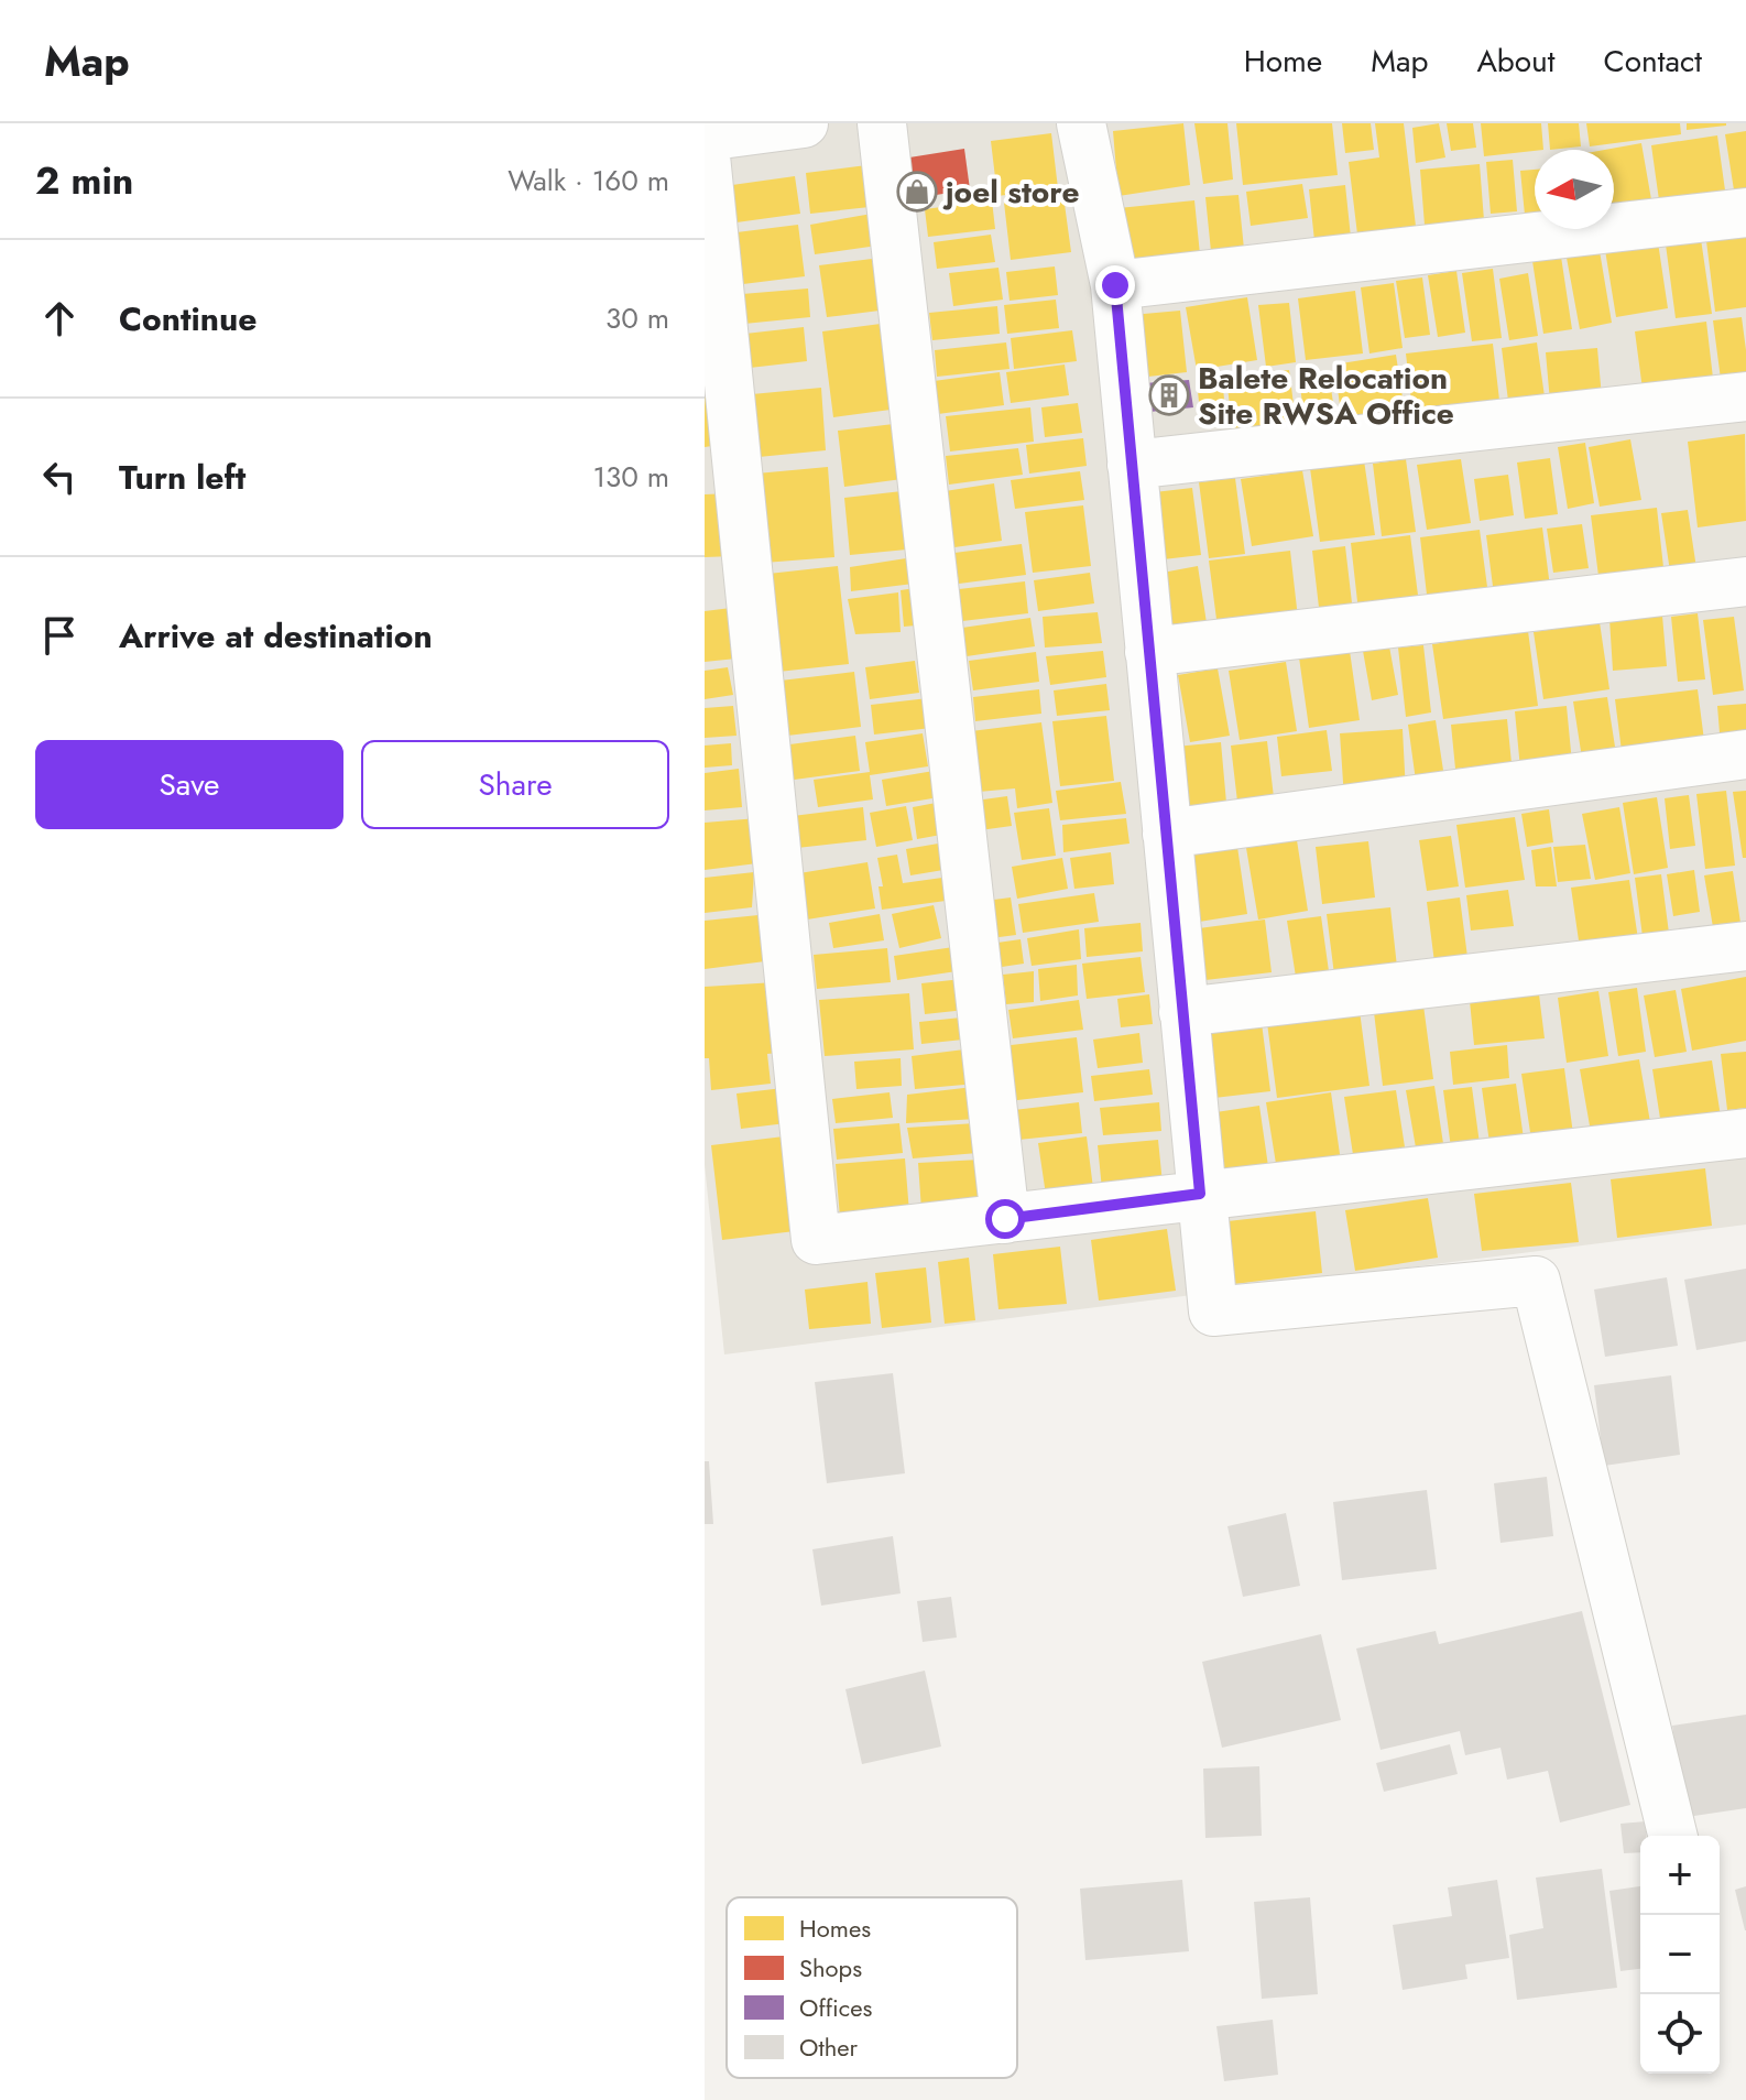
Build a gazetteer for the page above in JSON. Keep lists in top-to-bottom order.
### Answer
{
  "places": {
    "shop": ["joel store"],
    "building": ["Balete Relocation Site RWSA Office"]
  },
  "legend": [
    "Homes",
    "Shops",
    "Offices",
    "Other"
  ],
  "north": "left",
  "page": {
    "header": "Map",
    "nav": [
      "Home",
      "Map",
      "About",
      "Contact"
    ],
    "heading": ["2 min", "Walk · 160 m"],
    "list": [
      ["Continue", "30 m"],
      ["Turn left", "130 m"],
      "Arrive at destination"
    ],
    "buttons": ["Save", "Share"],
    "map_buttons": ["+", "−"]
  }
}
